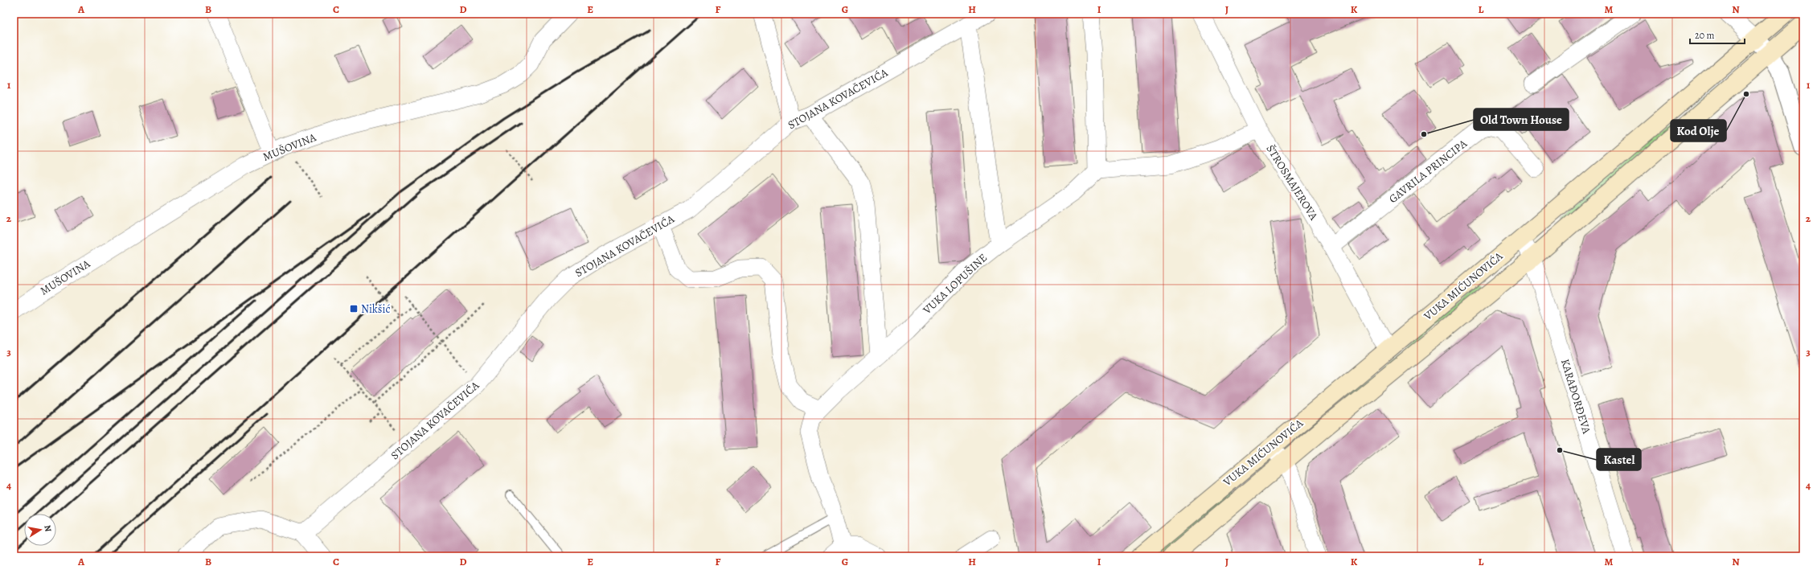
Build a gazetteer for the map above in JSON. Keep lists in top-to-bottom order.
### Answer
{
  "streets": {
    "main road": ["VUKA MIĆUNOVIĆA"],
    "street": [
      "STOJANA KOVAČEVIĆA",
      "MUŠOVINA",
      "GAVRILA PRINCIPA",
      "ŠTROSMAJEROVA",
      "VUKA LOPUŠINE",
      "KARAĐORĐEVA"
    ]
  },
  "crossings": [
    ["GAVRILA PRINCIPA", "ŠTROSMAJEROVA"],
    ["ŠTROSMAJEROVA", "VUKA MIĆUNOVIĆA"],
    ["VUKA MIĆUNOVIĆA", "KARAĐORĐEVA"]
  ],
  "places": {
    "other": ["Kod Olje", "Old Town House", "Kastel"],
    "transit": ["Nikšić"]
  },
  "scale_bar": "20 m",
  "north": "right",
  "grid": {
    "columns": [
      "A",
      "B",
      "C",
      "D",
      "E",
      "F",
      "G",
      "H",
      "I",
      "J",
      "K",
      "L",
      "M",
      "N"
    ],
    "rows": [
      "1",
      "2",
      "3",
      "4"
    ]
  }
}
